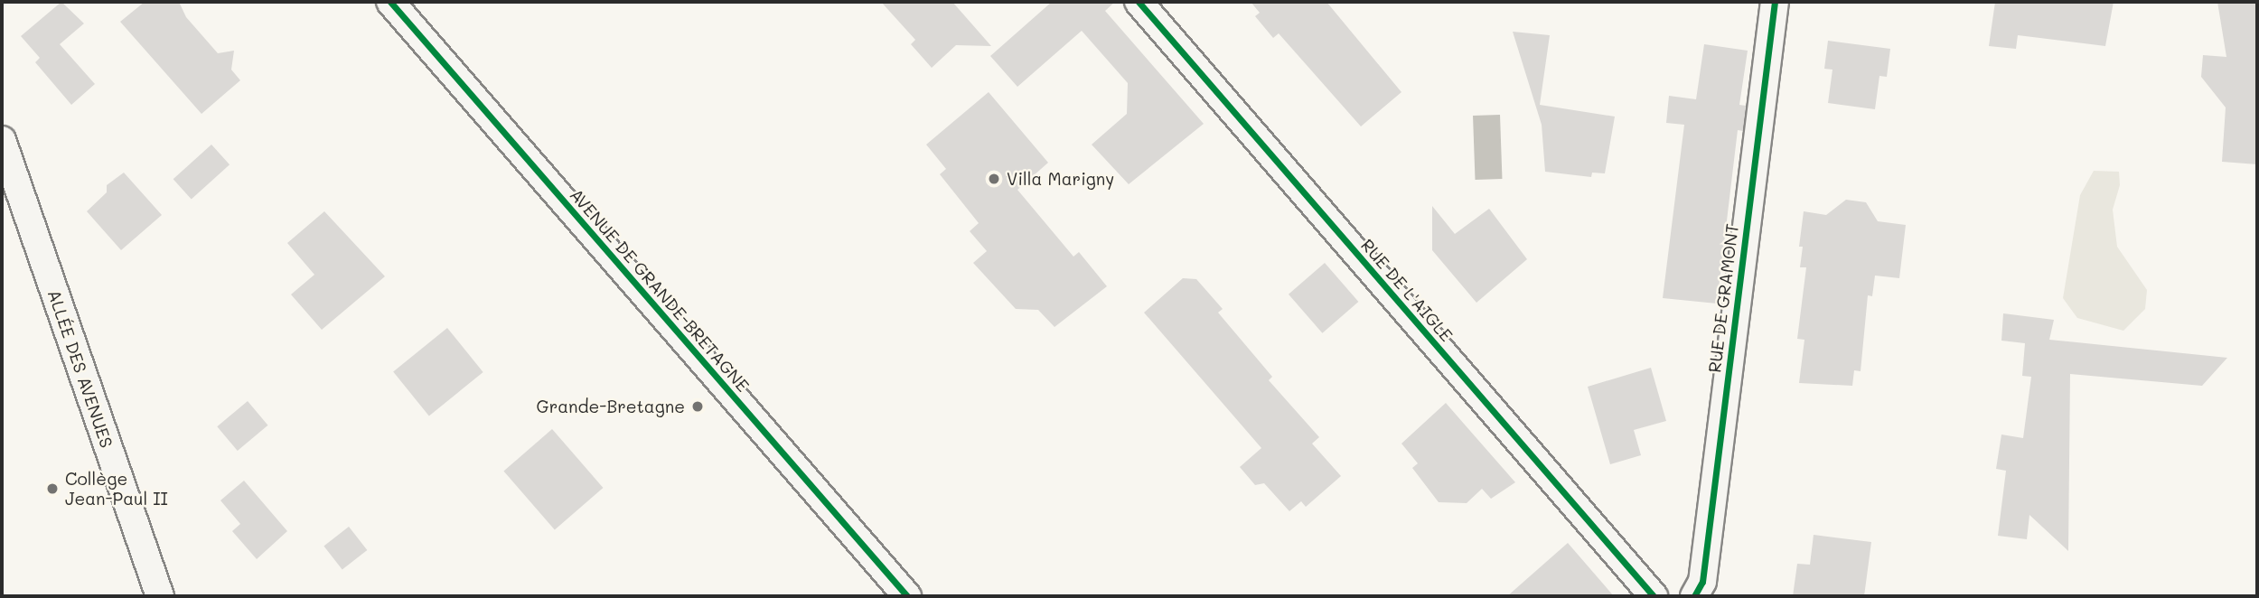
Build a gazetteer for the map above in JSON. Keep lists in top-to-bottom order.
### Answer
{
  "streets": {
    "street": [
      "AVENUE DE GRANDE-BRETAGNE",
      "RUE DE L'AIGLE",
      "RUE DE GRAMONT",
      "ALLÉE DES AVENUES"
    ]
  },
  "places": ["Villa Marigny", "Grande-Bretagne", "Collège Jean-Paul II"]
}
